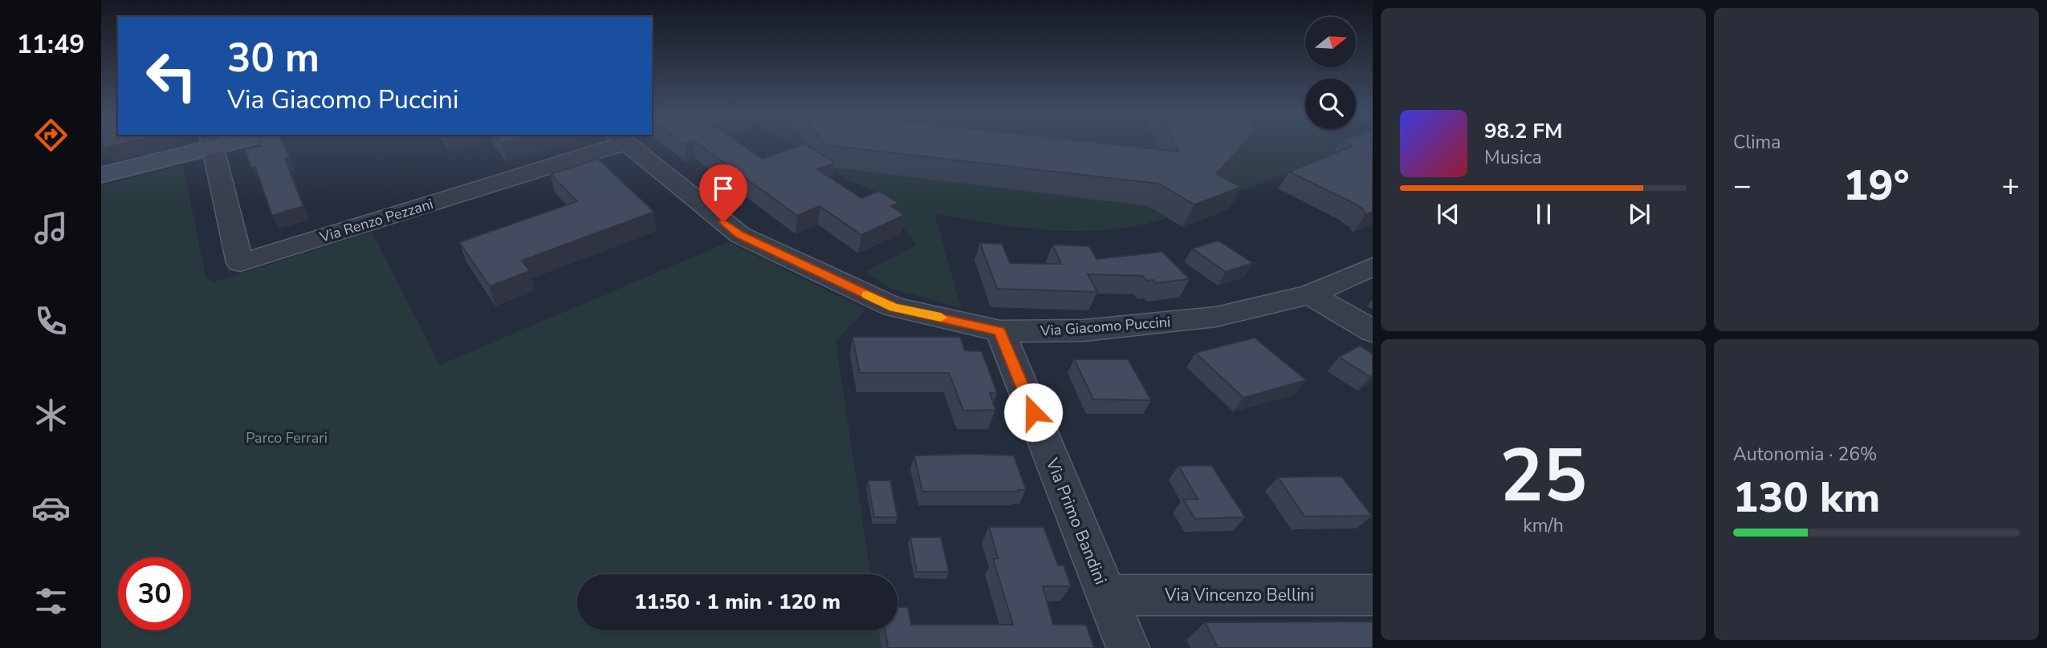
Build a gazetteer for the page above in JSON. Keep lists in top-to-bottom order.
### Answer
{
  "streets": {
    "street": [
      "Via Renzo Pezzani",
      "Via Giacomo Puccini",
      "Via Primo Bandini",
      "Via Vincenzo Bellini"
    ]
  },
  "crossings": [
    ["Via Giacomo Puccini", "Via Primo Bandini"],
    ["Via Primo Bandini", "Via Vincenzo Bellini"]
  ],
  "parks": ["Parco Ferrari"],
  "north": "right",
  "page": {
    "tabs": "11:49",
    "tile": [
      "Clima",
      ["25", "km/h"],
      ["Autonomia · 26%", "130 km"]
    ],
    "turn": ["30 m", "Via Giacomo Puccini"],
    "song": ["98.2 FM", "Musica"],
    "heat": ["−", "19°", "+"],
    "limit": "30",
    "trip": "11:50 · 1 min · 120 m"
  }
}
